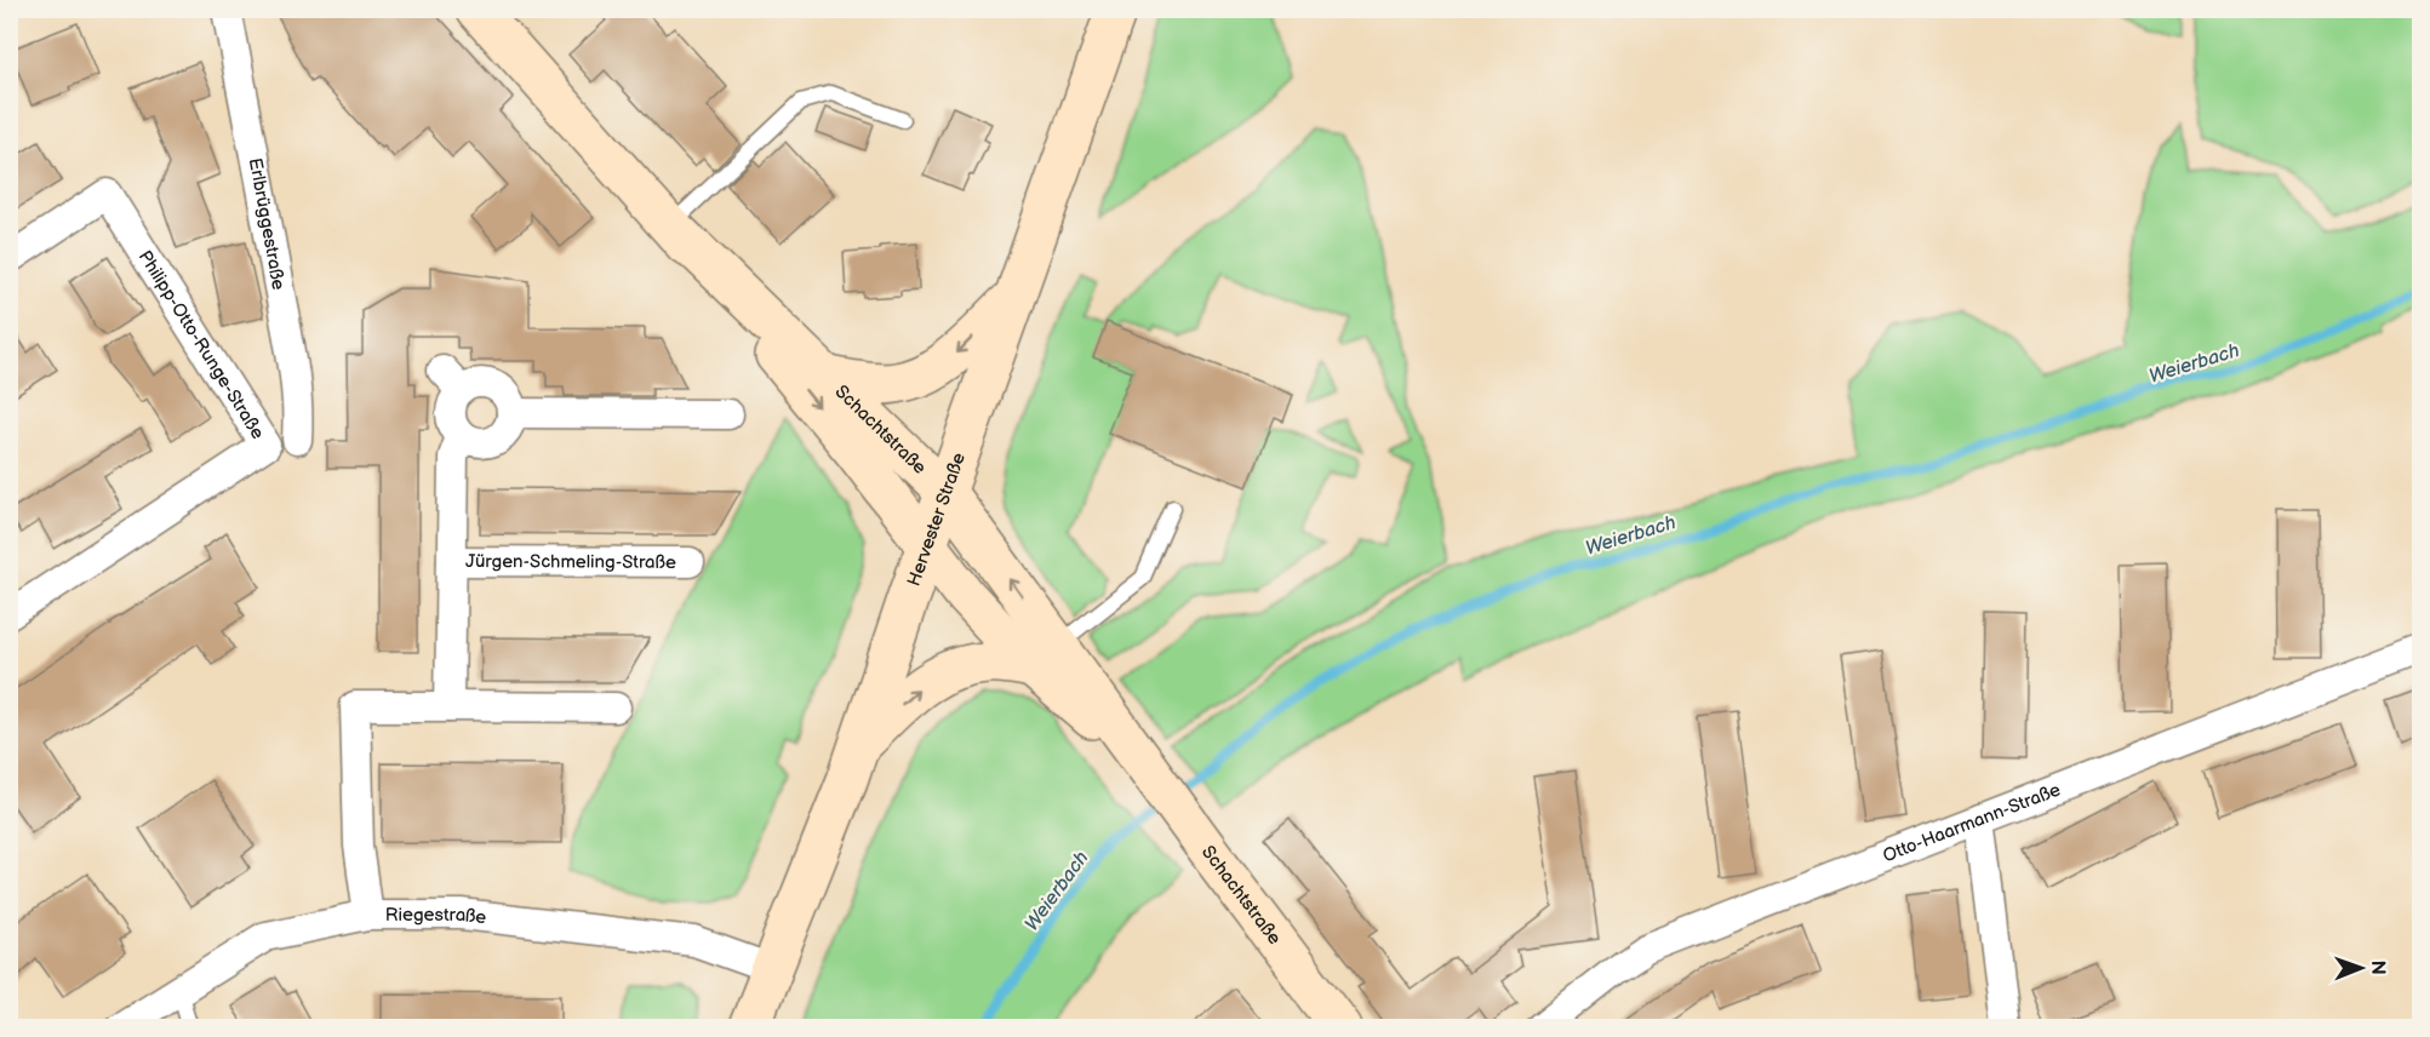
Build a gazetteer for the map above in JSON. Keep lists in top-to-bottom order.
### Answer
{
  "streets": {
    "street": [
      "Erlbrüggestraße",
      "Philipp-Otto-Runge-Straße",
      "Schachtstraße",
      "Hervester Straße",
      "Jürgen-Schmeling-Straße",
      "Otto-Haarmann-Straße",
      "Riegestraße"
    ]
  },
  "crossings": [
    ["Schachtstraße", "Hervester Straße"],
    ["Hervester Straße", "Riegestraße"]
  ],
  "water": ["Weierbach"],
  "north": "right"
}
